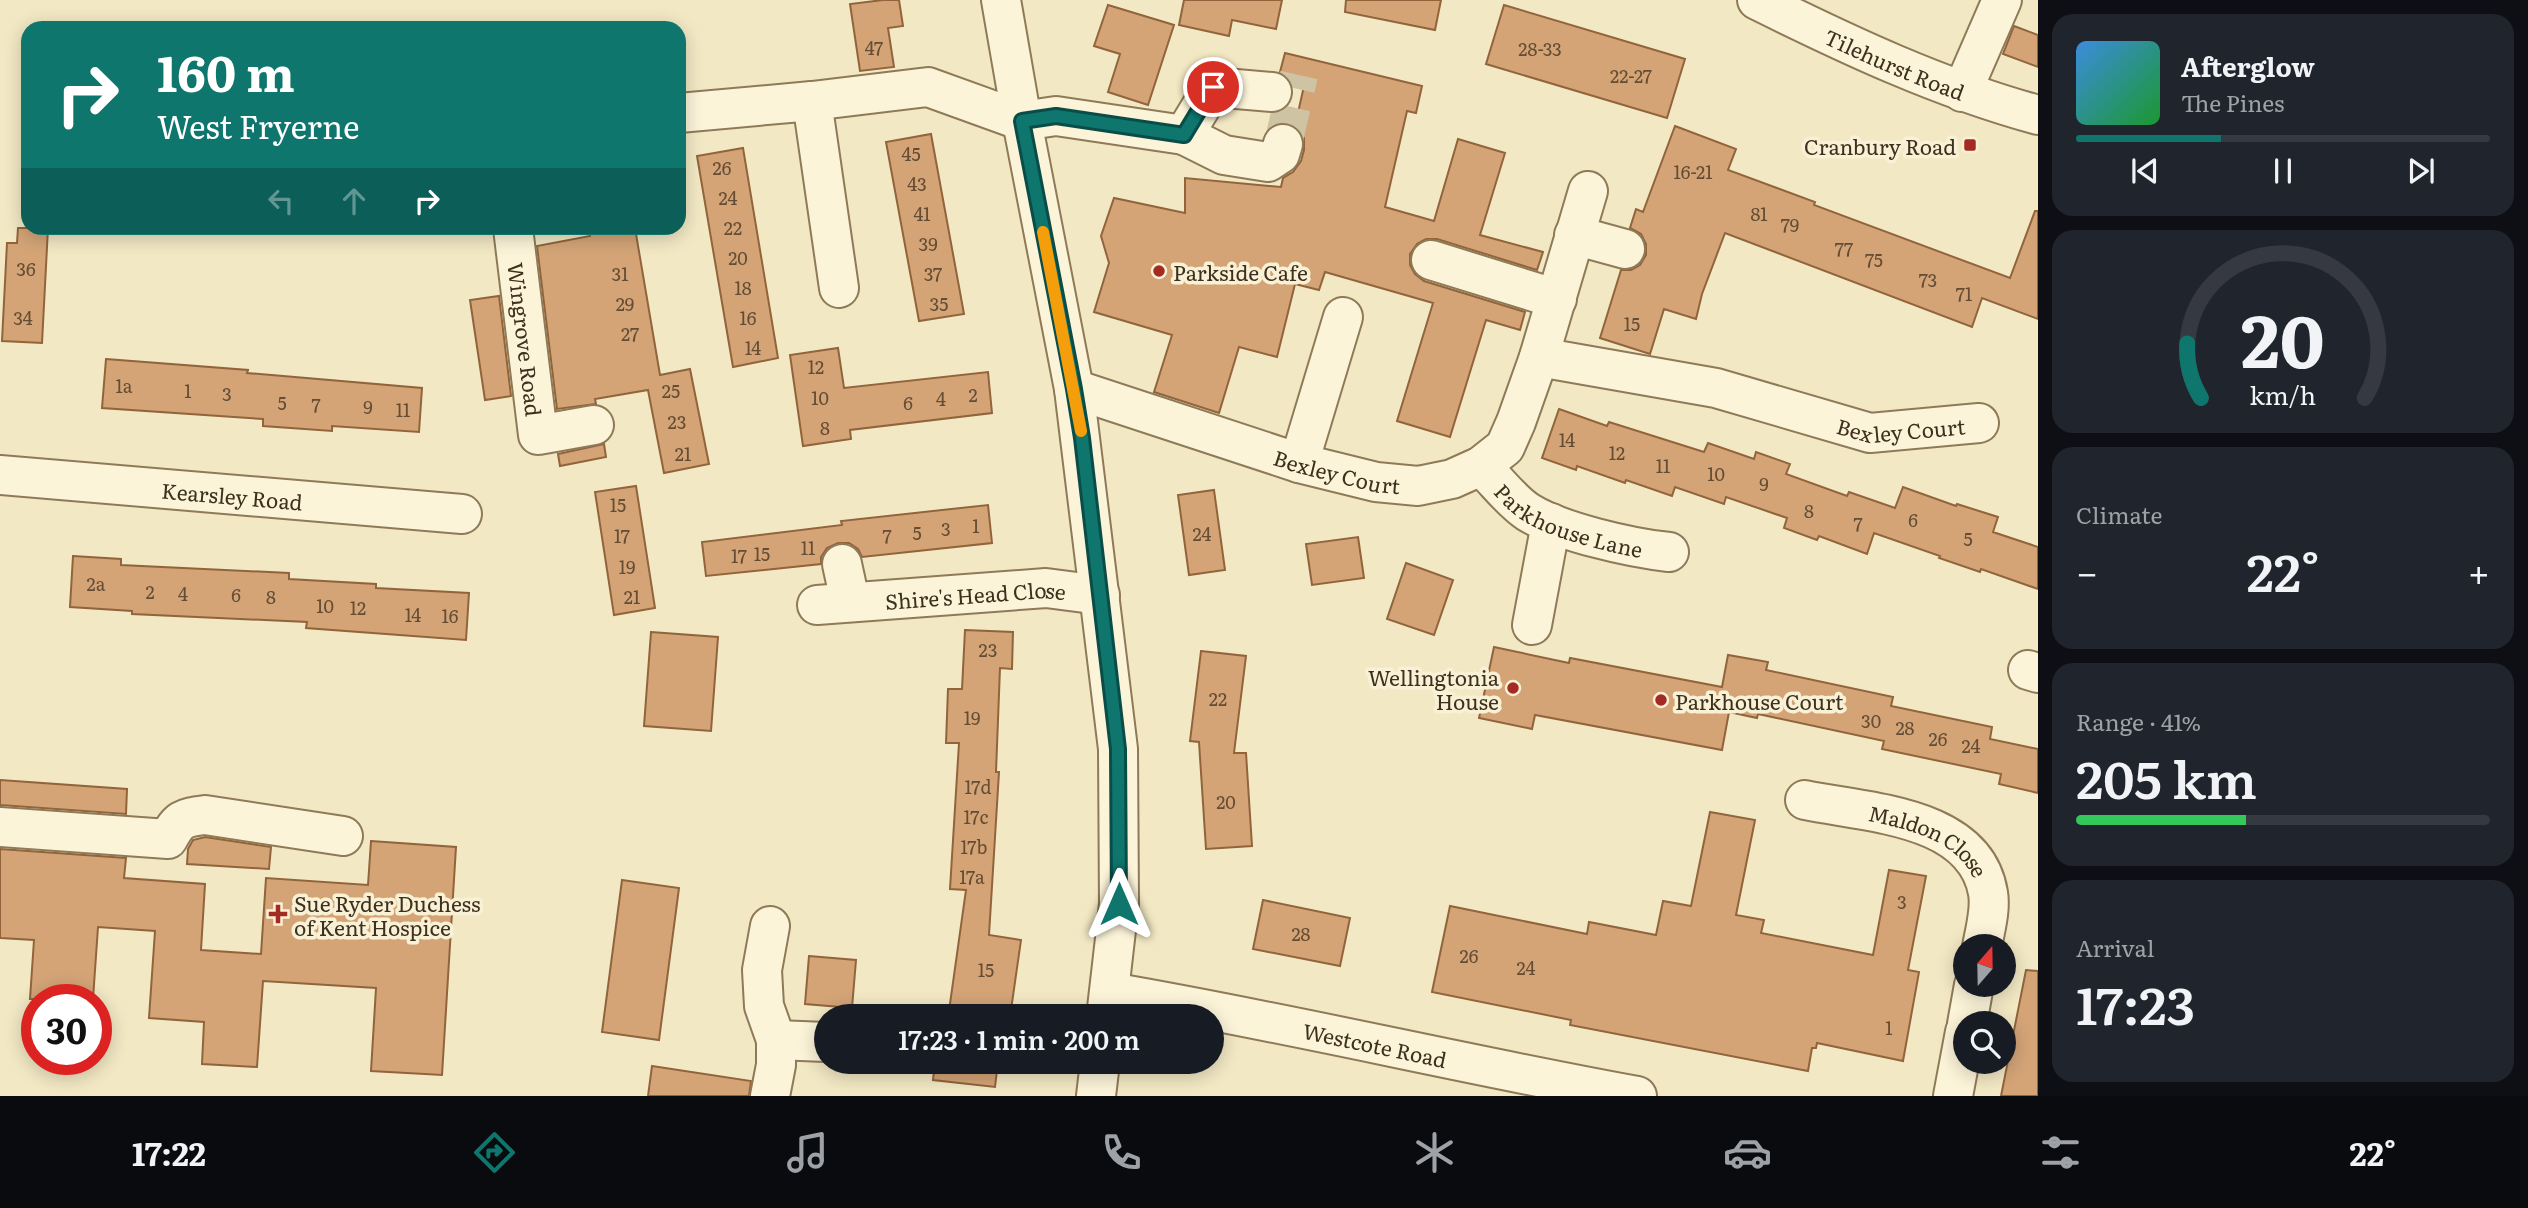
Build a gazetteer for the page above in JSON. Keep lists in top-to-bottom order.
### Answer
{
  "streets": {
    "street": [
      "Tilehurst Road",
      "Wingrove Road",
      "Bexley Court",
      "Kearsley Road",
      "Parkhouse Lane",
      "Shire's Head Close",
      "Maldon Close",
      "Westcote Road"
    ]
  },
  "crossings": [
    ["Bexley Court", "Parkhouse Lane"]
  ],
  "places": {
    "transit": ["Cranbury Road"],
    "other": ["Parkside Cafe", "Wellingtonia House", "Parkhouse Court"],
    "health": ["Sue Ryder Duchess of Kent Hospice"]
  },
  "house_numbers": [
    "47",
    "28-33",
    "22-27",
    "45",
    "26",
    "16-21",
    "43",
    "24",
    "41",
    "81",
    "79",
    "22",
    "39",
    "77",
    "20",
    "75",
    "36",
    "31",
    "37",
    "73",
    "18",
    "71",
    "29",
    "35",
    "34",
    "16",
    "15",
    "27",
    "14",
    "12",
    "1a",
    "1",
    "25",
    "3",
    "2",
    "10",
    "4",
    "5",
    "6",
    "7",
    "9",
    "11",
    "23",
    "8",
    "14",
    "12",
    "21",
    "11",
    "10",
    "9",
    "15",
    "8",
    "6",
    "7",
    "1",
    "3",
    "5",
    "24",
    "17",
    "7",
    "5",
    "11",
    "15",
    "17",
    "19",
    "2a",
    "2",
    "4",
    "6",
    "8",
    "21",
    "10",
    "12",
    "14",
    "16",
    "23",
    "22",
    "19",
    "30",
    "28",
    "26",
    "24",
    "17d",
    "20",
    "17c",
    "17b",
    "17a",
    "3",
    "28",
    "26",
    "24",
    "15",
    "1"
  ],
  "north": "top",
  "page": {
    "turn": ["160 m", "West Fryerne"],
    "song": ["Afterglow", "The Pines"],
    "tile": [
      "Climate",
      ["Range · 41%", "205 km"],
      ["Arrival", "17:23"]
    ],
    "heat": ["−", "22°", "+"],
    "limit": "30",
    "trip": "17:23 · 1 min · 200 m",
    "tabs": ["17:22", "22°"],
    "gauge": ["20", "km/h"]
  }
}
